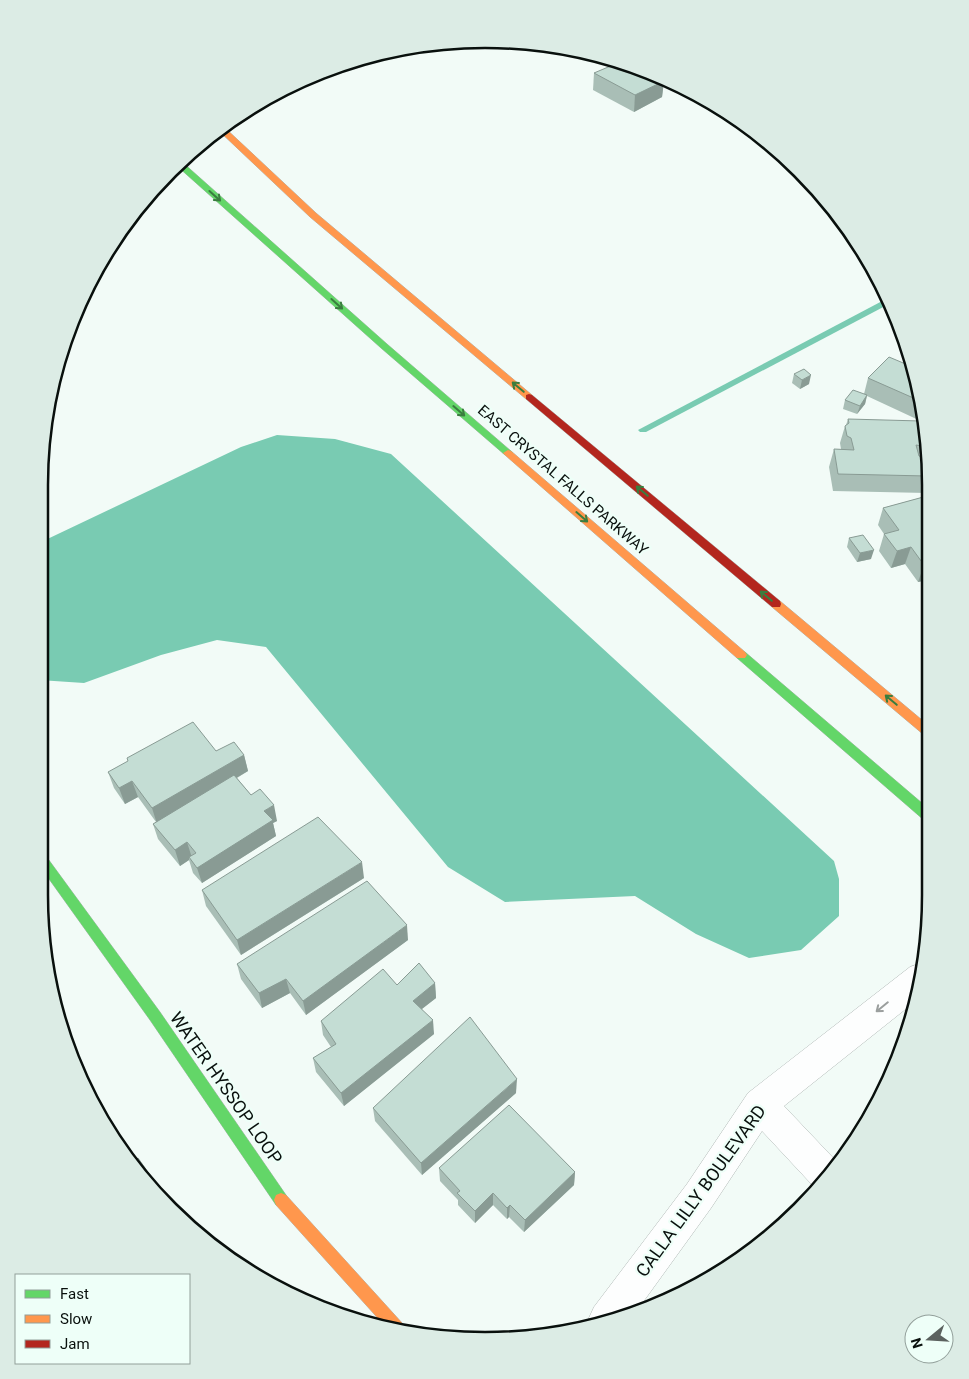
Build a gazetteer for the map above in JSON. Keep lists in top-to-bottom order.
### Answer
{
  "streets": {
    "main road": ["EAST CRYSTAL FALLS PARKWAY", "WATER HYSSOP LOOP"],
    "street": ["CALLA LILLY BOULEVARD"]
  },
  "one_way": ["CALLA LILLY BOULEVARD"],
  "legend": ["Fast", "Slow", "Jam"],
  "north": "left"
}
